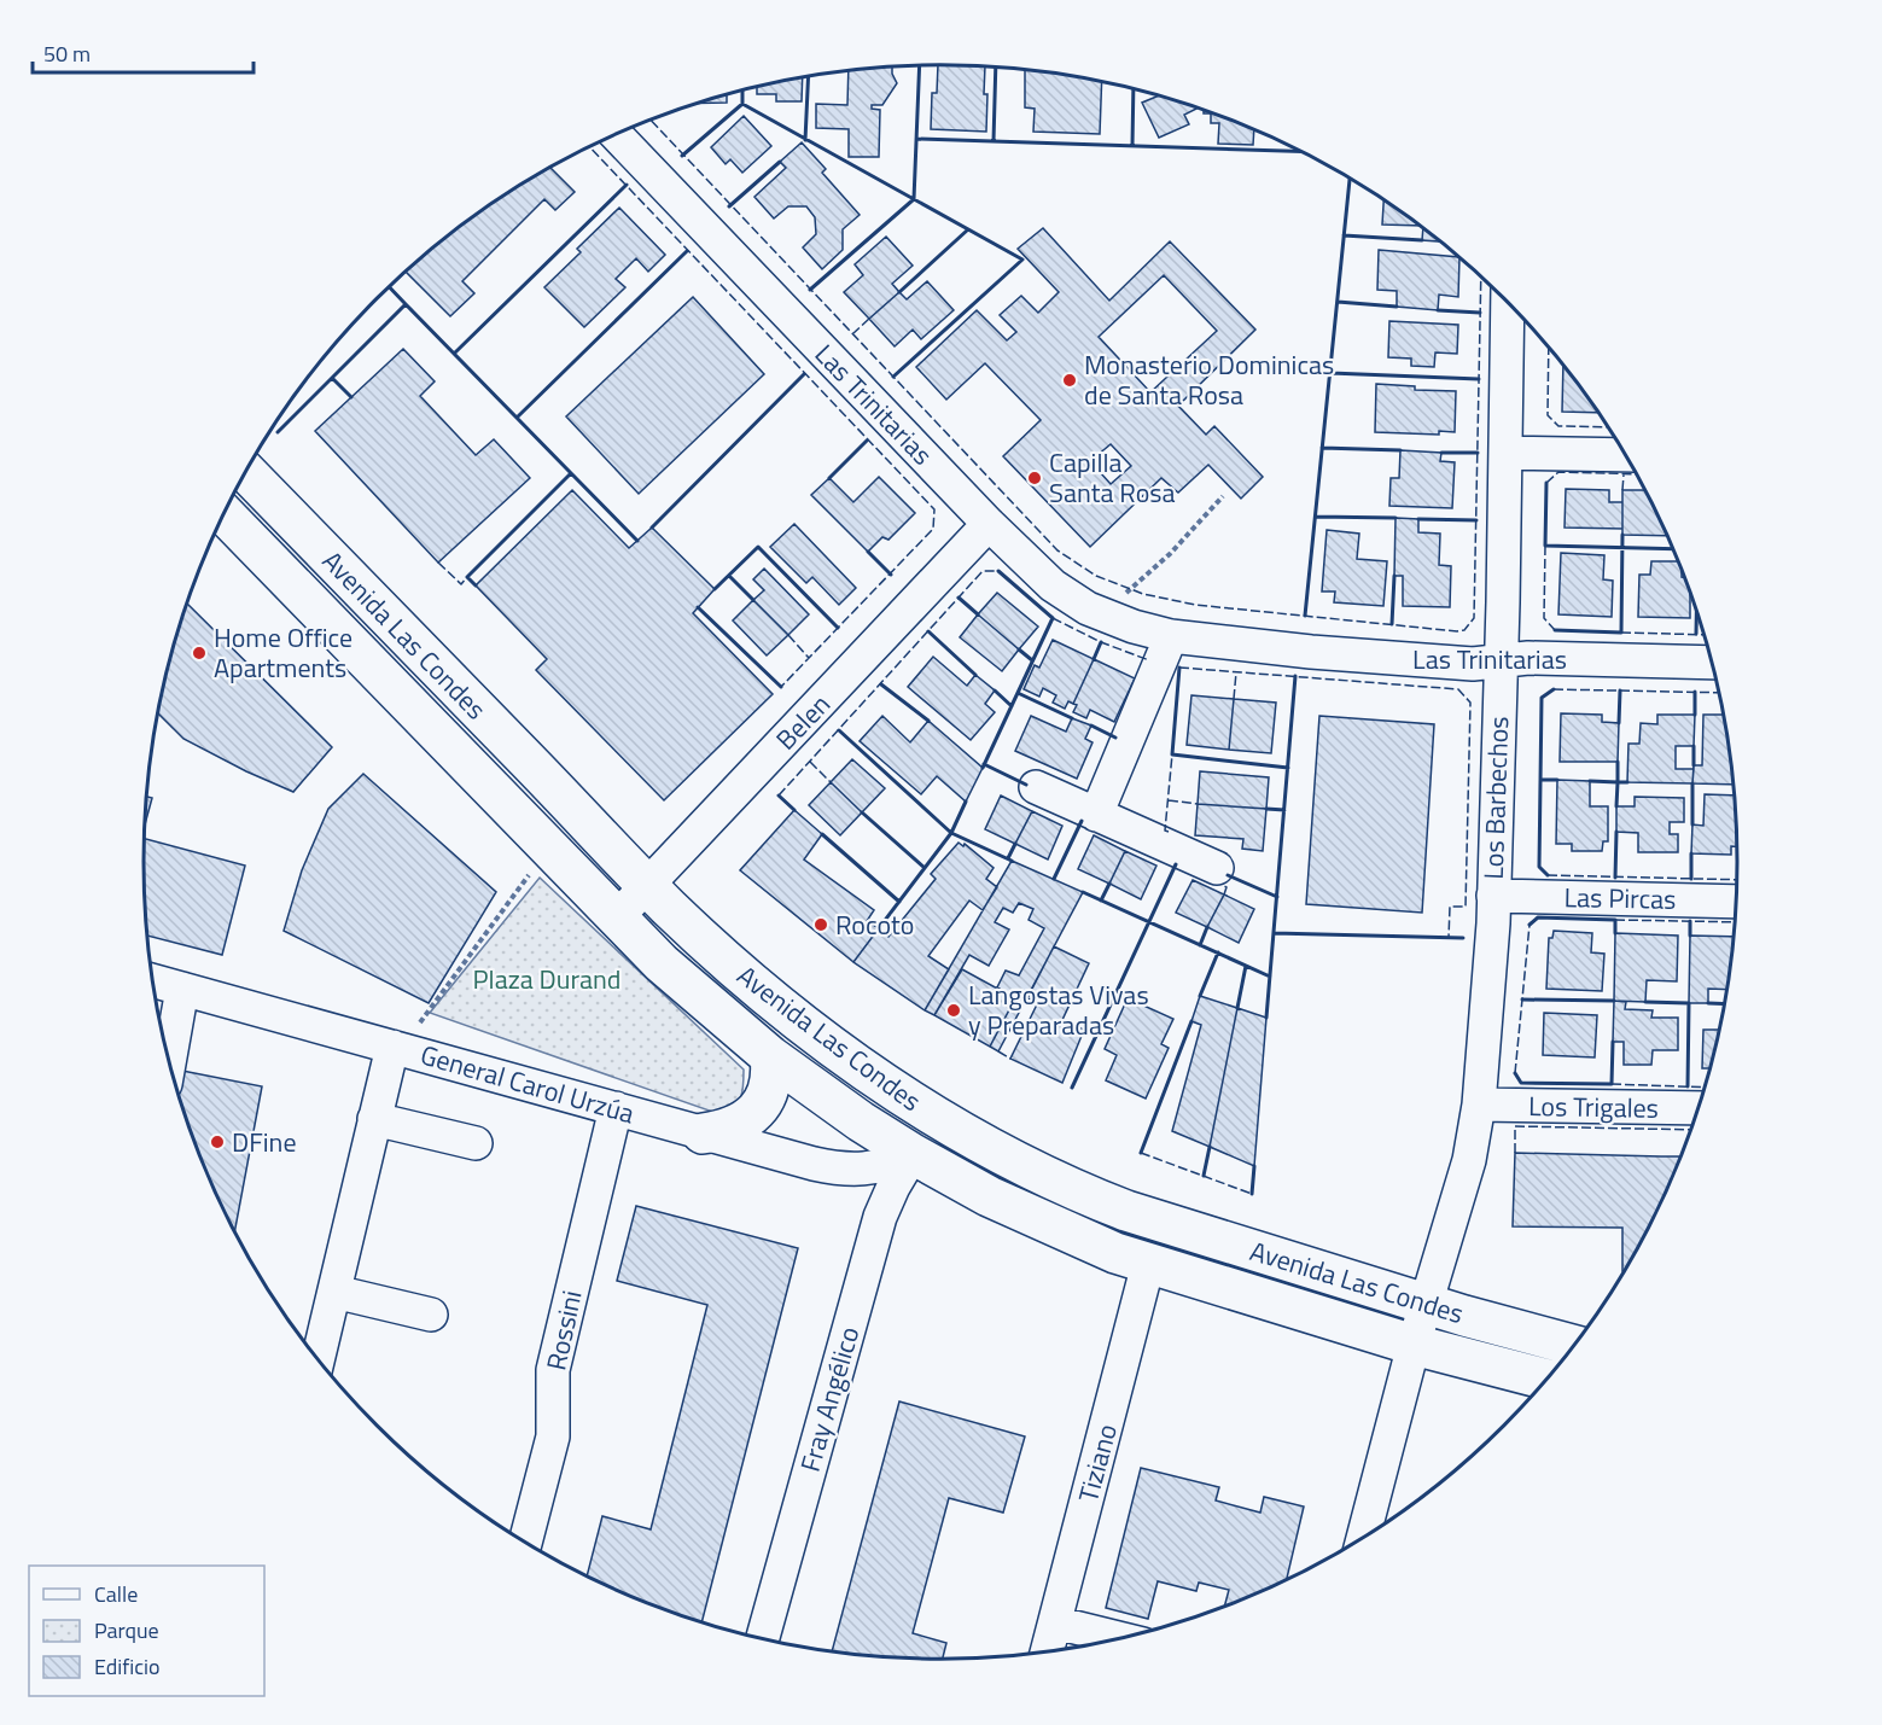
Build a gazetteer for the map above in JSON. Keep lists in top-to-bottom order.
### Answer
{
  "streets": {
    "main road": ["Avenida Las Condes"],
    "street": [
      "Las Trinitarias",
      "Belen",
      "Los Barbechos",
      "Las Pircas",
      "General Carol Urzúa",
      "Los Trigales",
      "Rossini",
      "Fray Angélico",
      "Tiziano"
    ]
  },
  "crossings": [
    ["Las Trinitarias", "Belen"],
    ["Las Trinitarias", "Los Barbechos"],
    ["Avenida Las Condes", "Belen"],
    ["Avenida Las Condes", "Los Barbechos"],
    ["Avenida Las Condes", "General Carol Urzúa"],
    ["Avenida Las Condes", "Fray Angélico"],
    ["Avenida Las Condes", "Tiziano"],
    ["Los Barbechos", "Las Pircas"],
    ["Los Barbechos", "Los Trigales"],
    ["General Carol Urzúa", "Rossini"],
    ["General Carol Urzúa", "Fray Angélico"]
  ],
  "parks": ["Plaza Durand"],
  "places": [
    "Monasterio Dominicas de Santa Rosa",
    "Capilla Santa Rosa",
    "Home Office Apartments",
    "Rocoto",
    "Langostas Vivas y Preparadas",
    "DFine"
  ],
  "legend": ["Calle", "Parque", "Edificio"],
  "scale_bar": "50 m"
}
